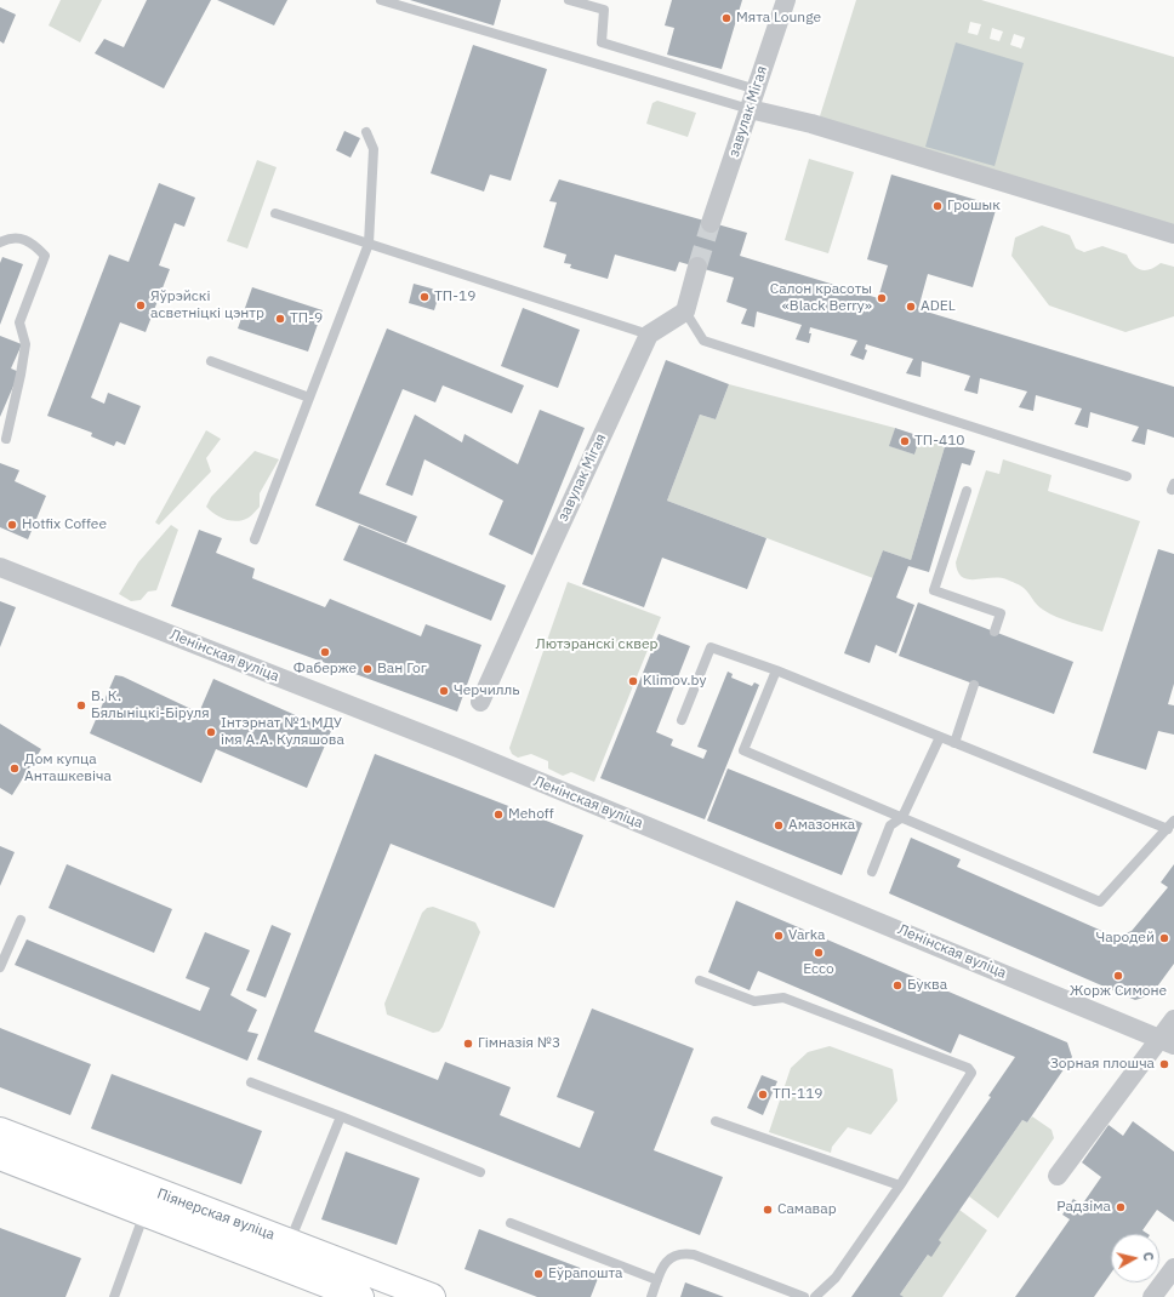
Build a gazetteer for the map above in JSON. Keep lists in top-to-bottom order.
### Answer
{
  "streets": {
    "main road": ["Піянерская вуліца"],
    "street": ["завулак Мігая", "Ленінская вуліца"]
  },
  "parks": ["Лютэранскі сквер"],
  "places": [
    "Мята Lounge",
    "Грошык",
    "ТП-19",
    "Салон красоты «Black Berry»",
    "Яўрэйскі асветніцкі цэнтр",
    "ADEL",
    "ТП-9",
    "ТП-410",
    "Hotfix Coffee",
    "Фаберже",
    "Ван Гог",
    "Klimov.by",
    "Черчилль",
    "В. К. Бялыніцкі-Біруля",
    "Інтэрнат №1 МДУ імя А.А. Куляшова",
    "Дом купца Анташкевіча",
    "Mehoff",
    "Амазонка",
    "Varka",
    "Чародей",
    "Ecco",
    "Жорж Симоне",
    "Буква",
    "Гімназія №3",
    "Зорная плошча",
    "ТП-119",
    "Радзіма",
    "Самавар",
    "Еўрапошта"
  ],
  "north": "right"
}
